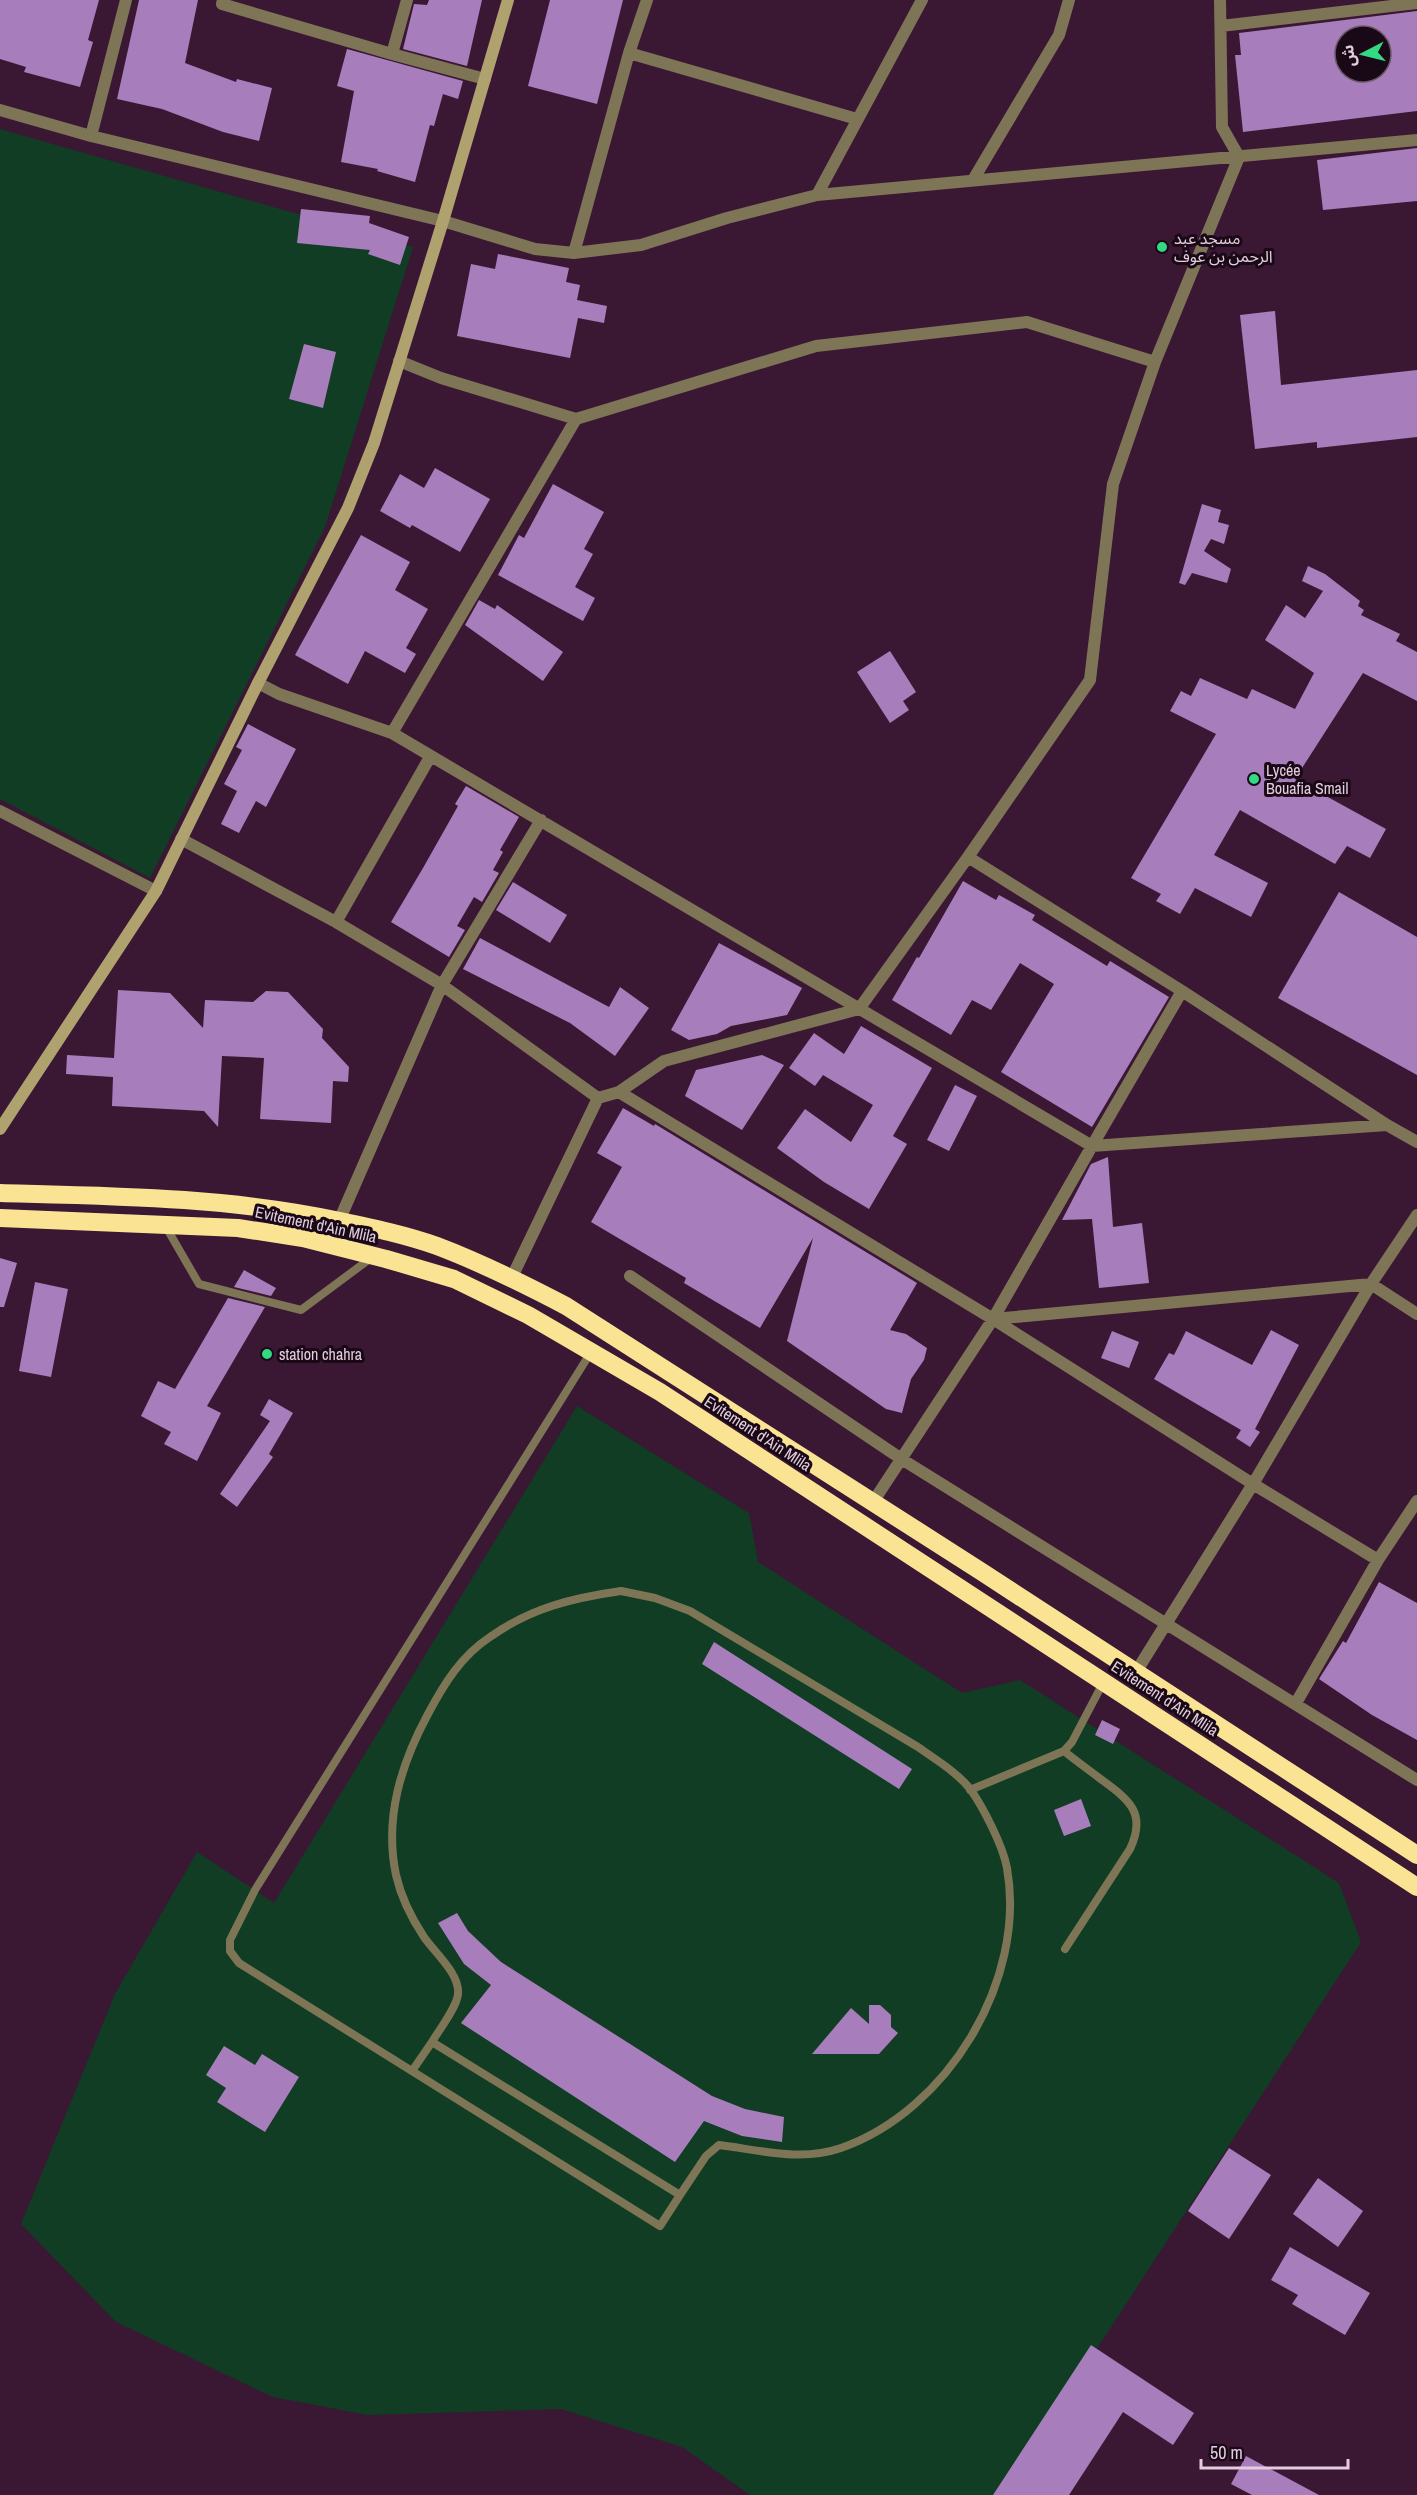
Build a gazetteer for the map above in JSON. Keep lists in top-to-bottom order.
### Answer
{
  "streets": {
    "highway": ["Evitement d'Ain Mlila"]
  },
  "places": ["مسجد عبد الرحمن بن عوف", "Lycée Bouafia Smail", "station chahra"],
  "scale_bar": "50 m",
  "north": "left"
}
